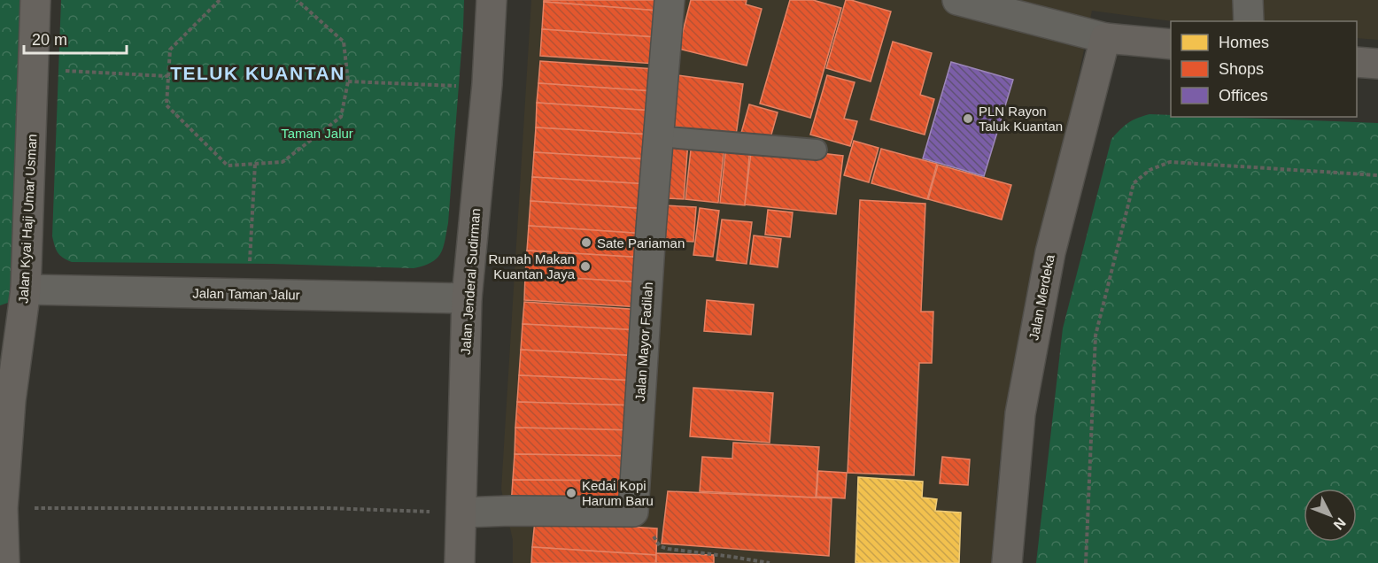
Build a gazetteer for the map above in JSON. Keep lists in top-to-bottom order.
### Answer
{
  "streets": {
    "street": [
      "Jalan Kyai Haji Umar Usman",
      "Jalan Jenderal Sudirman",
      "Jalan Taman Jalur",
      "Jalan Merdeka",
      "Jalan Mayor Fadilah"
    ]
  },
  "crossings": [
    ["Jalan Kyai Haji Umar Usman", "Jalan Taman Jalur"],
    ["Jalan Jenderal Sudirman", "Jalan Taman Jalur"]
  ],
  "districts": ["TELUK KUANTAN"],
  "parks": ["Taman Jalur"],
  "places": [
    "PLN Rayon Taluk Kuantan",
    "Sate Pariaman",
    "Rumah Makan Kuantan Jaya",
    "Kedai Kopi Harum Baru"
  ],
  "legend": ["Homes", "Shops", "Offices"],
  "scale_bar": "20 m",
  "north": "bottom right"
}
